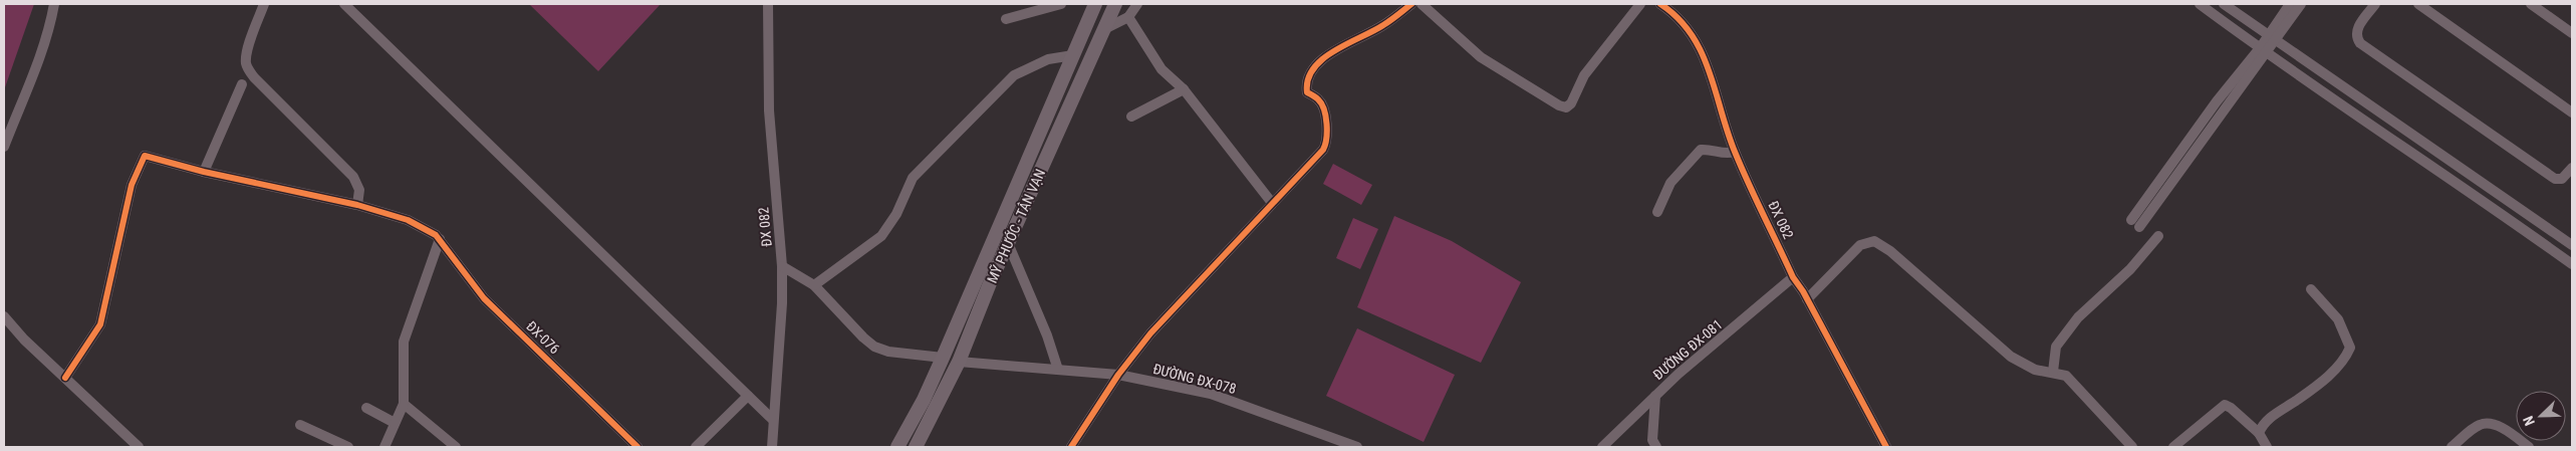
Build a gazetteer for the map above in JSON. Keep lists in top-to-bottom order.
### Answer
{
  "streets": {
    "main road": ["MỸ PHƯỚC - TÂN VẠN"],
    "street": [
      "ĐX 082",
      "ĐX-076",
      "ĐƯỜNG ĐX-081",
      "ĐƯỜNG ĐX-078"
    ]
  },
  "crossings": [
    ["ĐX 082", "ĐƯỜNG ĐX-081"],
    ["MỸ PHƯỚC - TÂN VẠN", "ĐƯỜNG ĐX-078"]
  ],
  "north": "bottom left"
}
